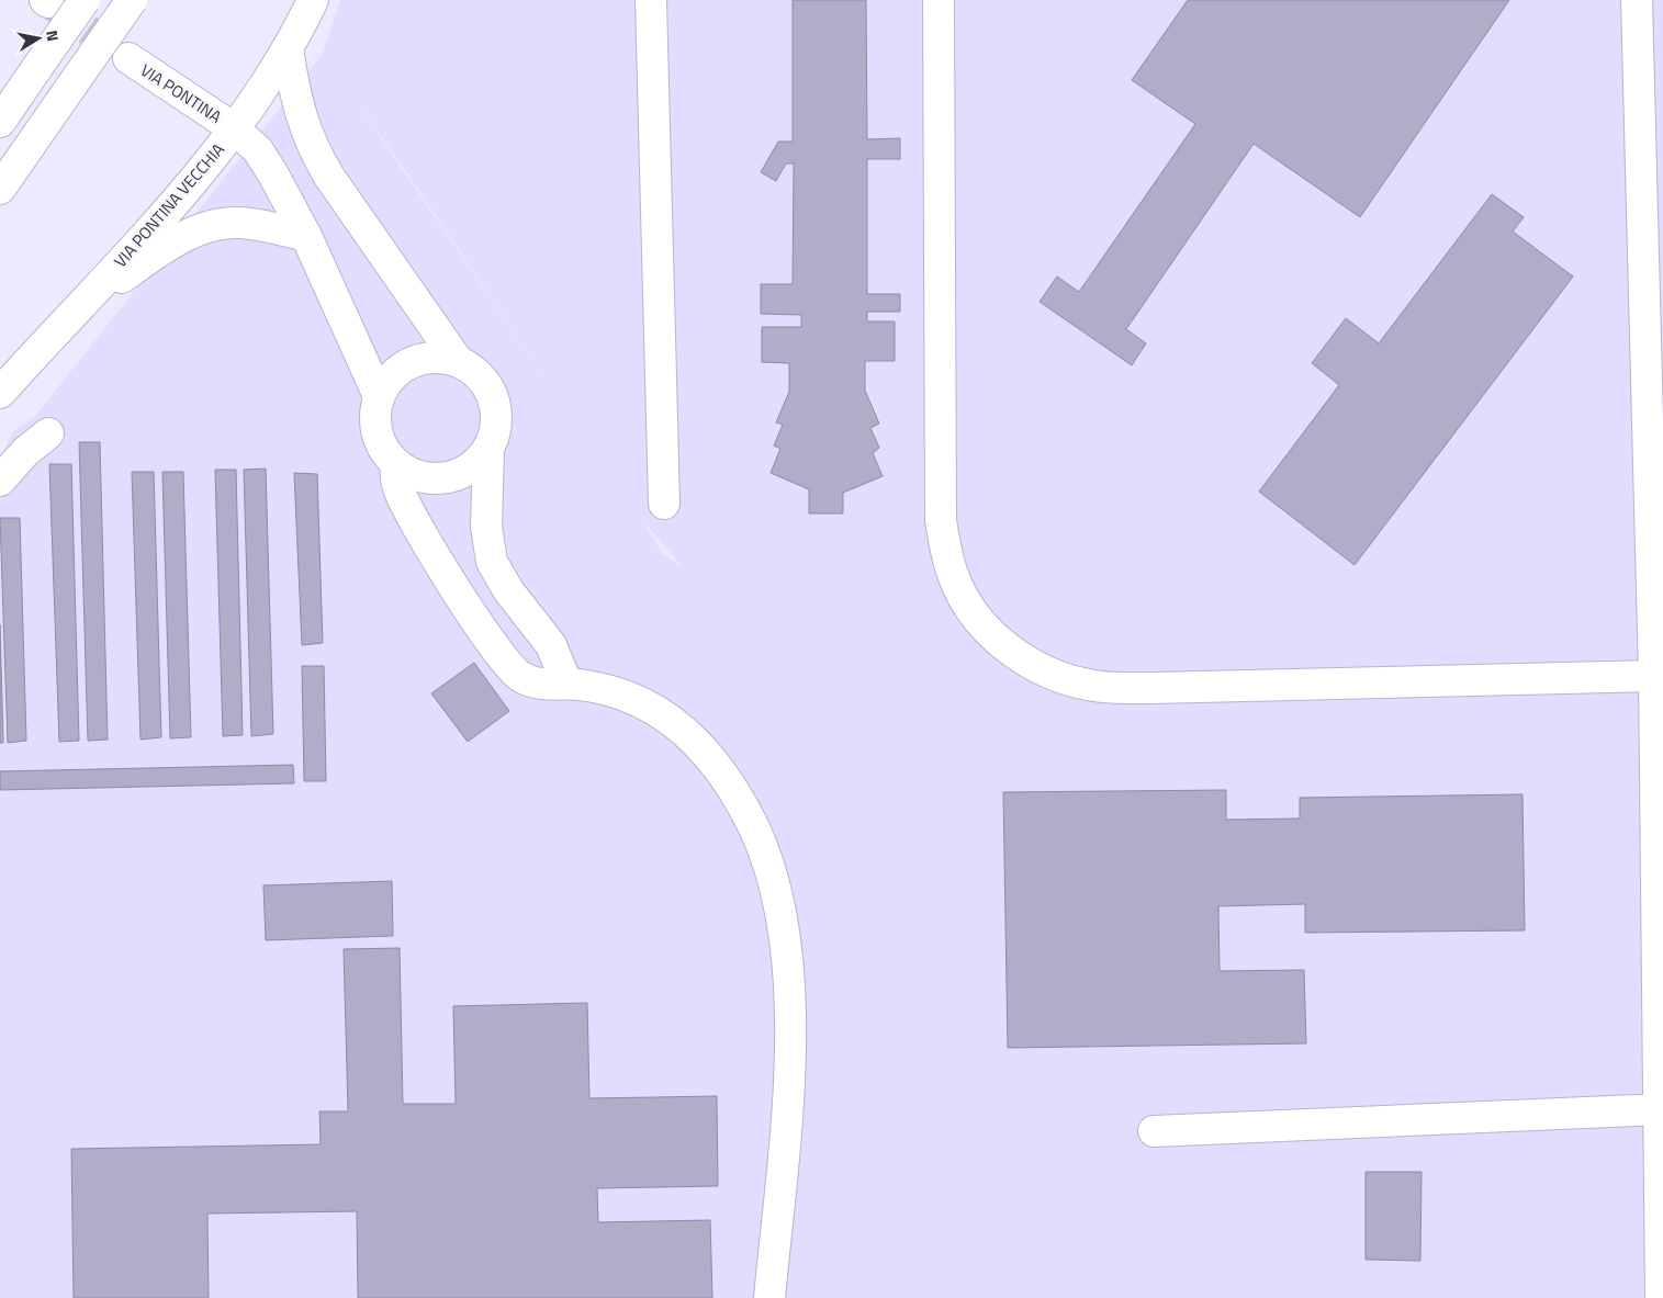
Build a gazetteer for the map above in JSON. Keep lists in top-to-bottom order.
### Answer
{
  "streets": {
    "main road": ["VIA PONTINA", "VIA PONTINA VECCHIA"]
  },
  "crossings": [
    ["VIA PONTINA", "VIA PONTINA VECCHIA"]
  ],
  "north": "right"
}
